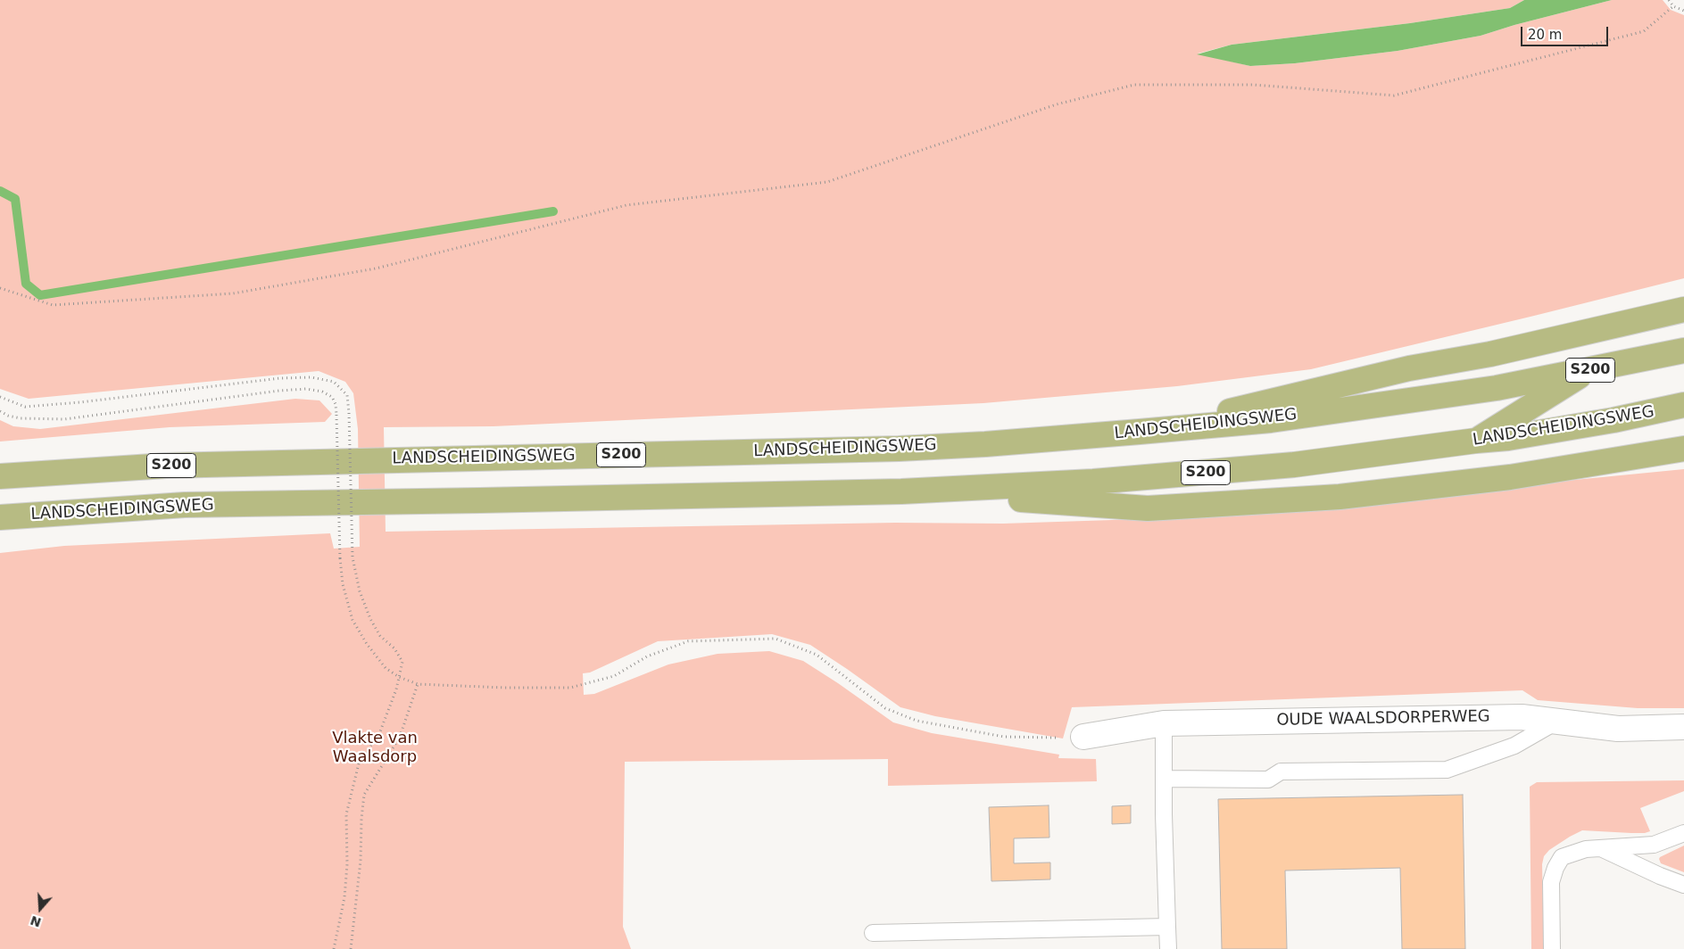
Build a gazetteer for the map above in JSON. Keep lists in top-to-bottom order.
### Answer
{
  "streets": {
    "main road": ["S200", "LANDSCHEIDINGSWEG"],
    "street": ["OUDE WAALSDORPERWEG"]
  },
  "crossings": [
    ["S200", "LANDSCHEIDINGSWEG"]
  ],
  "parks": ["Vlakte van Waalsdorp"],
  "scale_bar": "20 m",
  "north": "bottom"
}
